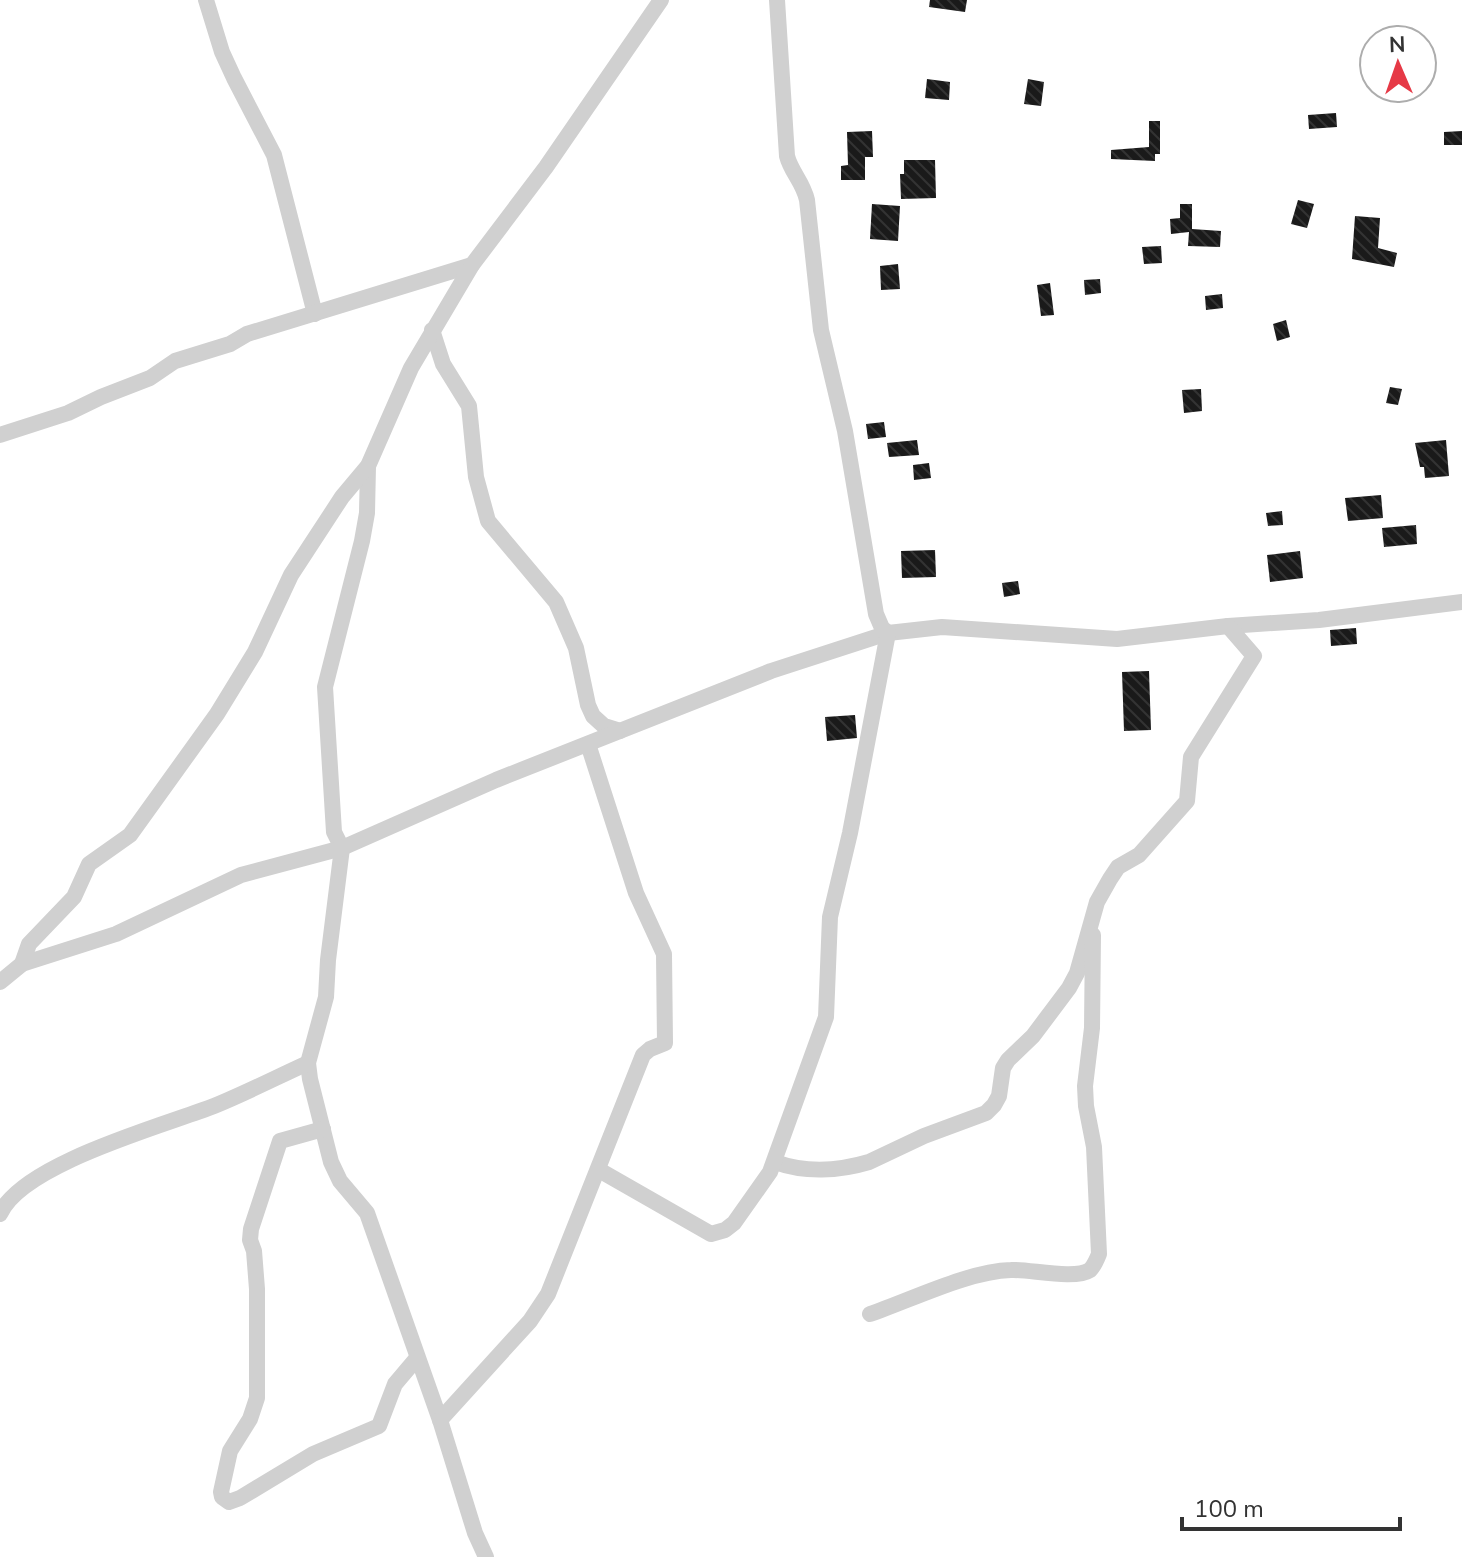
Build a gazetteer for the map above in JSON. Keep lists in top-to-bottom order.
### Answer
{
  "scale_bar": "100 m",
  "north": "top"
}
